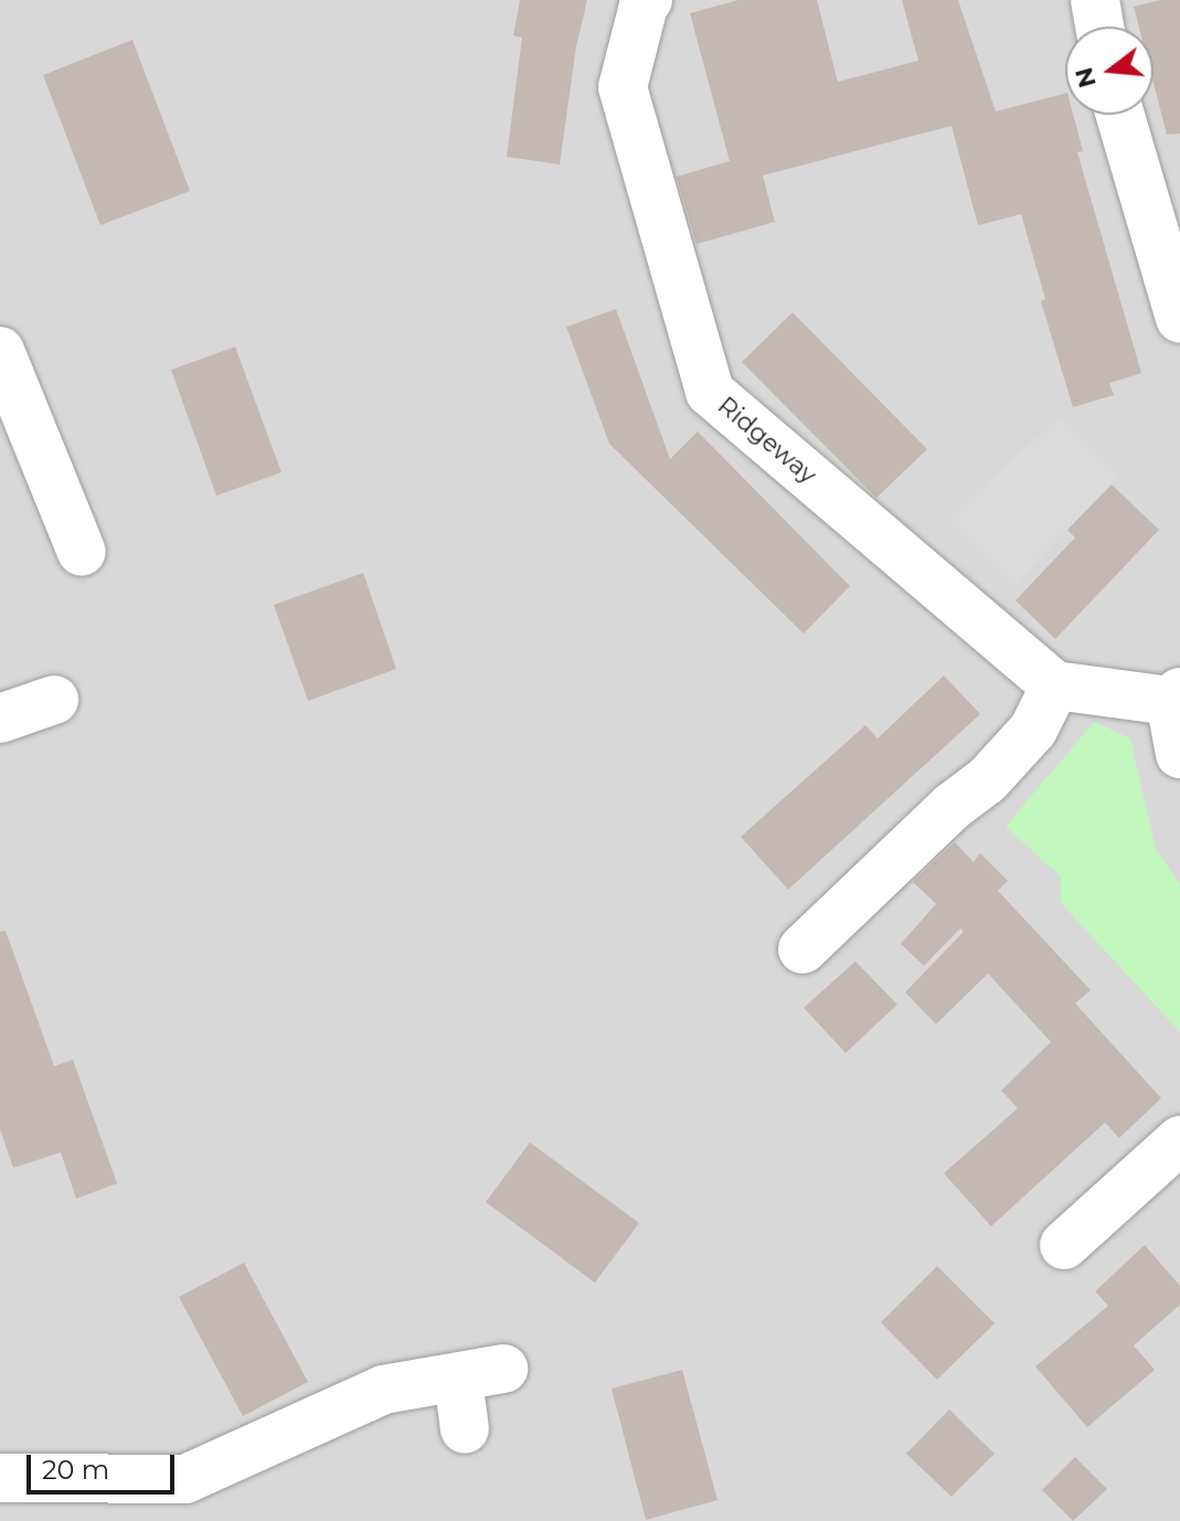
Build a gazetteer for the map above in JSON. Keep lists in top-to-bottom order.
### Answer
{
  "streets": {
    "street": ["Ridgeway"]
  },
  "scale_bar": "20 m",
  "north": "left"
}
